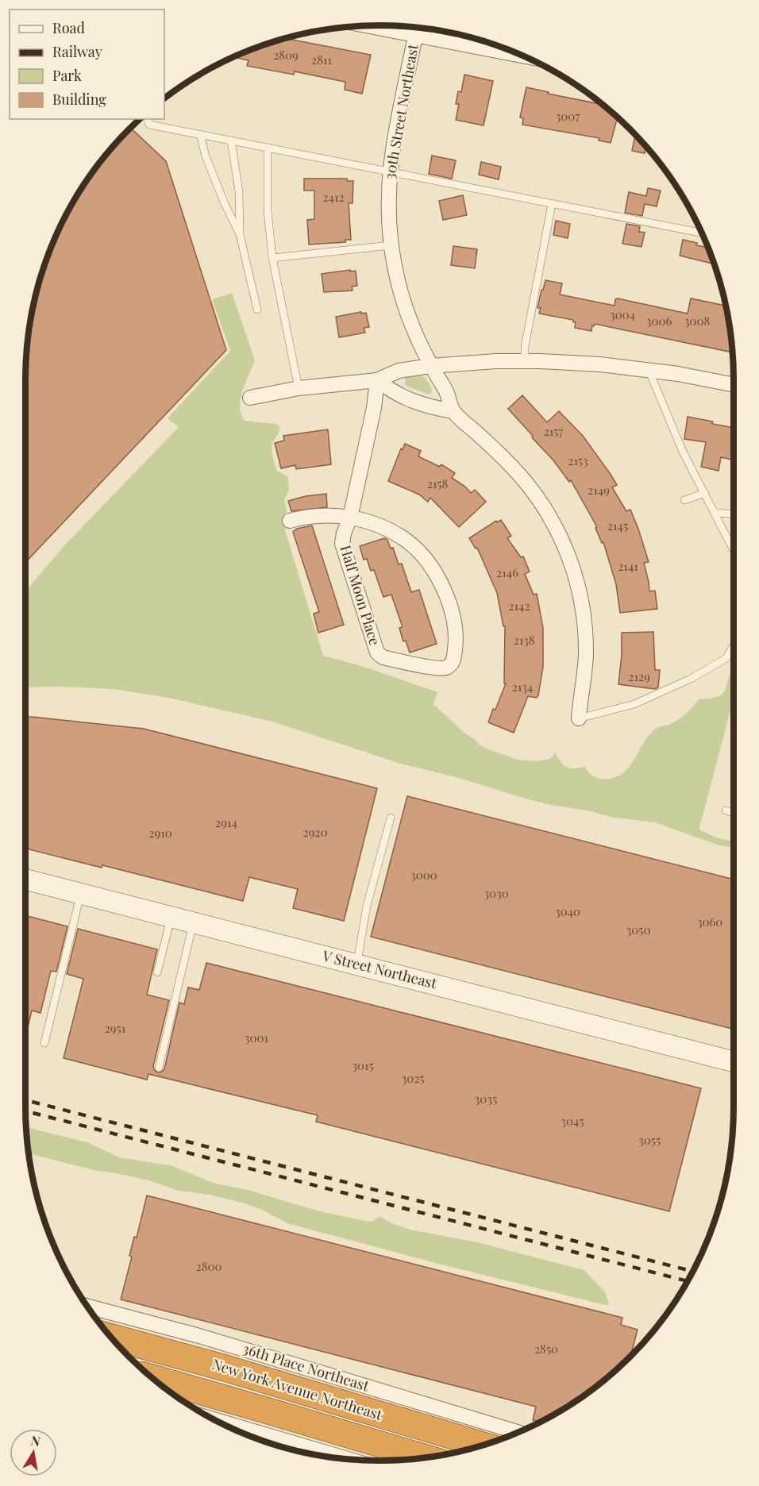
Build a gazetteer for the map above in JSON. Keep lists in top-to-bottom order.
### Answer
{
  "streets": {
    "highway": ["New York Avenue Northeast"],
    "street": [
      "30th Street Northeast",
      "Half Moon Place",
      "V Street Northeast",
      "36th Place Northeast"
    ]
  },
  "house_numbers": [
    "2809",
    "2811",
    "3007",
    "2412",
    "3004",
    "3006",
    "3008",
    "2157",
    "2153",
    "2158",
    "2149",
    "2145",
    "2141",
    "2146",
    "2142",
    "2138",
    "2129",
    "2134",
    "2914",
    "2920",
    "2910",
    "3000",
    "3030",
    "3040",
    "3060",
    "3050",
    "2951",
    "3001",
    "3015",
    "3025",
    "3035",
    "3045",
    "3055",
    "2800",
    "2850"
  ],
  "legend": [
    "Road",
    "Railway",
    "Park",
    "Building"
  ],
  "north": "top"
}
